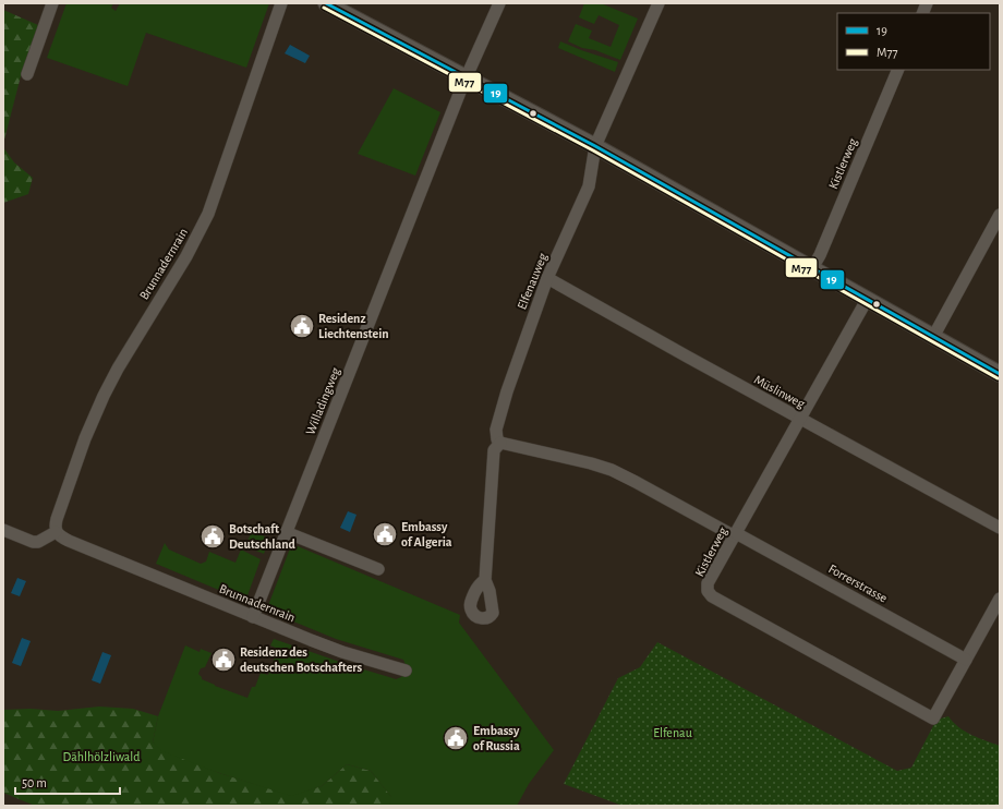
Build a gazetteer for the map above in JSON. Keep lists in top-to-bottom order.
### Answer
{
  "streets": {
    "street": [
      "Kistlerweg",
      "Brunnadernrain",
      "Elfenauweg",
      "Müslinweg",
      "Willadingweg",
      "Forrerstrasse"
    ]
  },
  "crossings": [
    ["Kistlerweg", "Müslinweg"],
    ["Kistlerweg", "Forrerstrasse"],
    ["Brunnadernrain", "Willadingweg"],
    ["Elfenauweg", "Müslinweg"],
    ["Elfenauweg", "Forrerstrasse"]
  ],
  "parks": ["Elfenau", "Dählhölzliwald"],
  "places": {
    "public building": [
      "Residenz Liechtenstein",
      "Embassy of Algeria",
      "Botschaft Deutschland",
      "Residenz des deutschen Botschafters",
      "Embassy of Russia"
    ]
  },
  "lines": ["transit line 19", "transit line M77"],
  "legend": ["19", "M77"],
  "scale_bar": "50 m"
}
